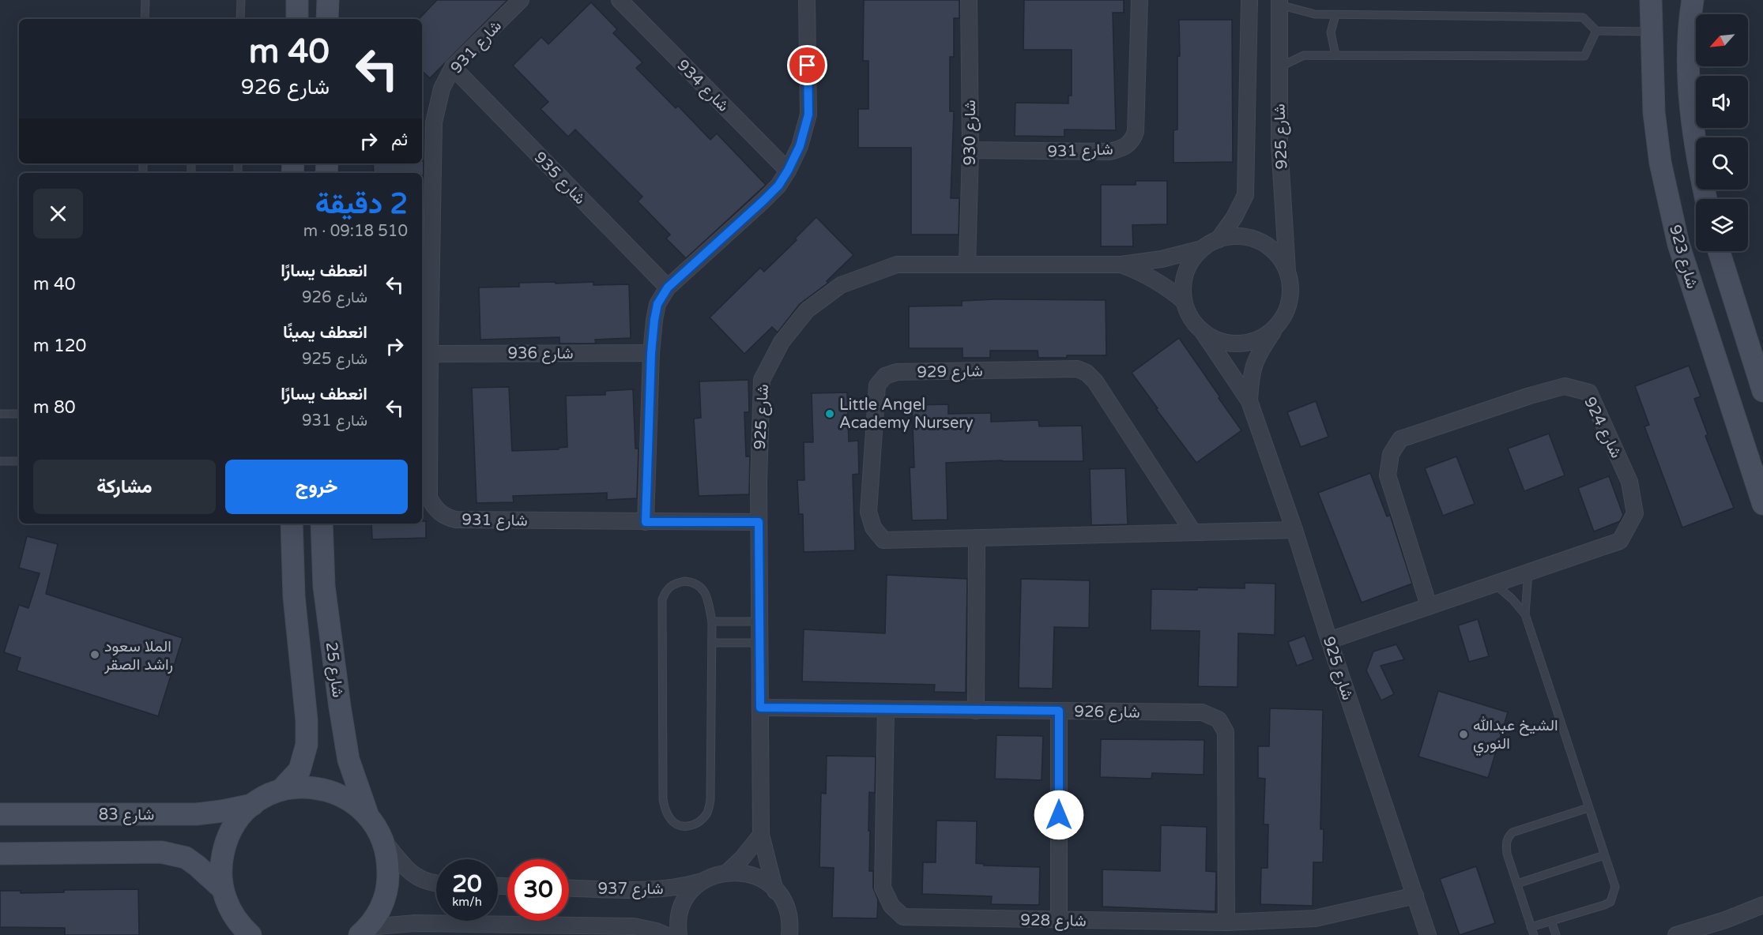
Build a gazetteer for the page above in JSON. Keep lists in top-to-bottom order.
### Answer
{
  "streets": {
    "street": [
      "شارع 931",
      "شارع 934",
      "شارع 930",
      "شارع 925",
      "شارع 935",
      "شارع 923",
      "شارع 936",
      "شارع 929",
      "شارع 924",
      "شارع 25",
      "شارع 926",
      "شارع 83",
      "شارع 937",
      "شارع 928"
    ]
  },
  "crossings": [
    ["شارع 931", "شارع 930"],
    ["شارع 931", "شارع 925"],
    ["شارع 931", "شارع 935"],
    ["شارع 931", "شارع 936"],
    ["شارع 930", "شارع 925"],
    ["شارع 925", "شارع 929"],
    ["شارع 925", "شارع 924"],
    ["شارع 925", "شارع 926"],
    ["شارع 925", "شارع 928"],
    ["شارع 926", "شارع 928"]
  ],
  "places": ["Little Angel Academy Nursery", "الملا سعود راشد الصقر", "الشيخ عبدالله النوري"],
  "north": "bottom left",
  "page": {
    "turn": ["40 m", "شارع 926"],
    "then": "ثم",
    "heading": ["2 دقيقة", "510 m · 09:18"],
    "list": [
      {
        "name": "انعطف يسارًا",
        "note": "شارع 926",
        "value": "40 m"
      },
      {
        "name": "انعطف يمينًا",
        "note": "شارع 925",
        "value": "120 m"
      },
      {
        "name": "انعطف يسارًا",
        "note": "شارع 931",
        "value": "80 m"
      }
    ],
    "buttons": ["خروج", "مشاركة"],
    "speed": "20 km/h",
    "limit": "30"
  }
}
